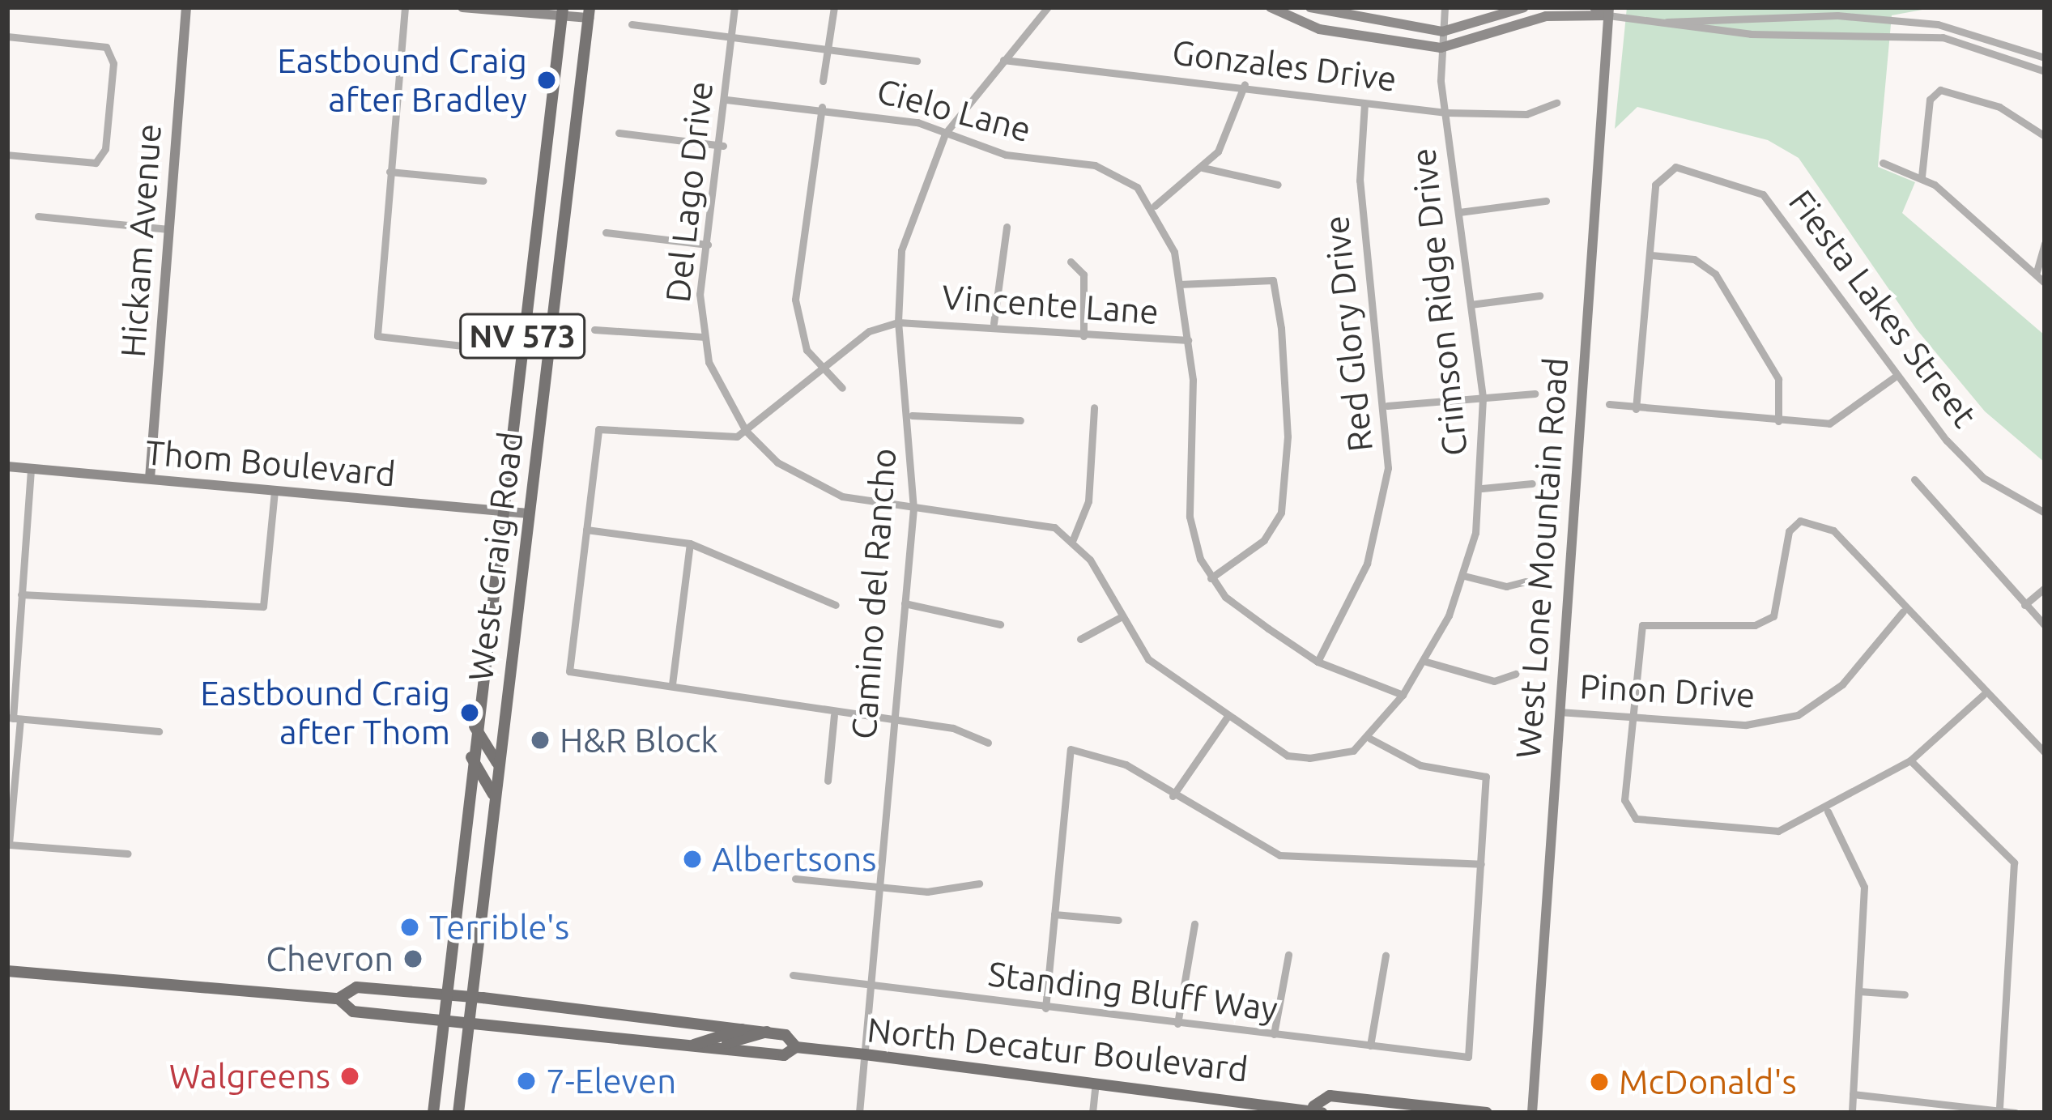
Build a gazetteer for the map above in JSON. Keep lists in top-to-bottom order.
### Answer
{
  "streets": {
    "main road": ["NV 573", "West Craig Road", "North Decatur Boulevard"],
    "street": [
      "Gonzales Drive",
      "Cielo Lane",
      "Del Lago Drive",
      "Hickam Avenue",
      "Crimson Ridge Drive",
      "Vincente Lane",
      "Fiesta Lakes Street",
      "Red Glory Drive",
      "Thom Boulevard",
      "West Lone Mountain Road",
      "Camino del Rancho",
      "Pinon Drive",
      "Standing Bluff Way"
    ]
  },
  "crossings": [
    ["Gonzales Drive", "Crimson Ridge Drive"],
    ["Gonzales Drive", "Red Glory Drive"],
    ["Gonzales Drive", "Camino del Rancho"],
    ["Cielo Lane", "Del Lago Drive"],
    ["Cielo Lane", "Camino del Rancho"],
    ["Del Lago Drive", "Vincente Lane"],
    ["Hickam Avenue", "Thom Boulevard"],
    ["Vincente Lane", "Camino del Rancho"],
    ["Thom Boulevard", "West Craig Road"],
    ["West Craig Road", "North Decatur Boulevard"],
    ["West Lone Mountain Road", "Pinon Drive"],
    ["Camino del Rancho", "Standing Bluff Way"],
    ["Camino del Rancho", "North Decatur Boulevard"]
  ],
  "places": [
    "Eastbound Craig after Bradley",
    "Eastbound Craig after Thom",
    "H&R Block",
    "Albertsons",
    "Terrible's",
    "Chevron",
    "Walgreens",
    "7-Eleven",
    "McDonald's"
  ]
}
